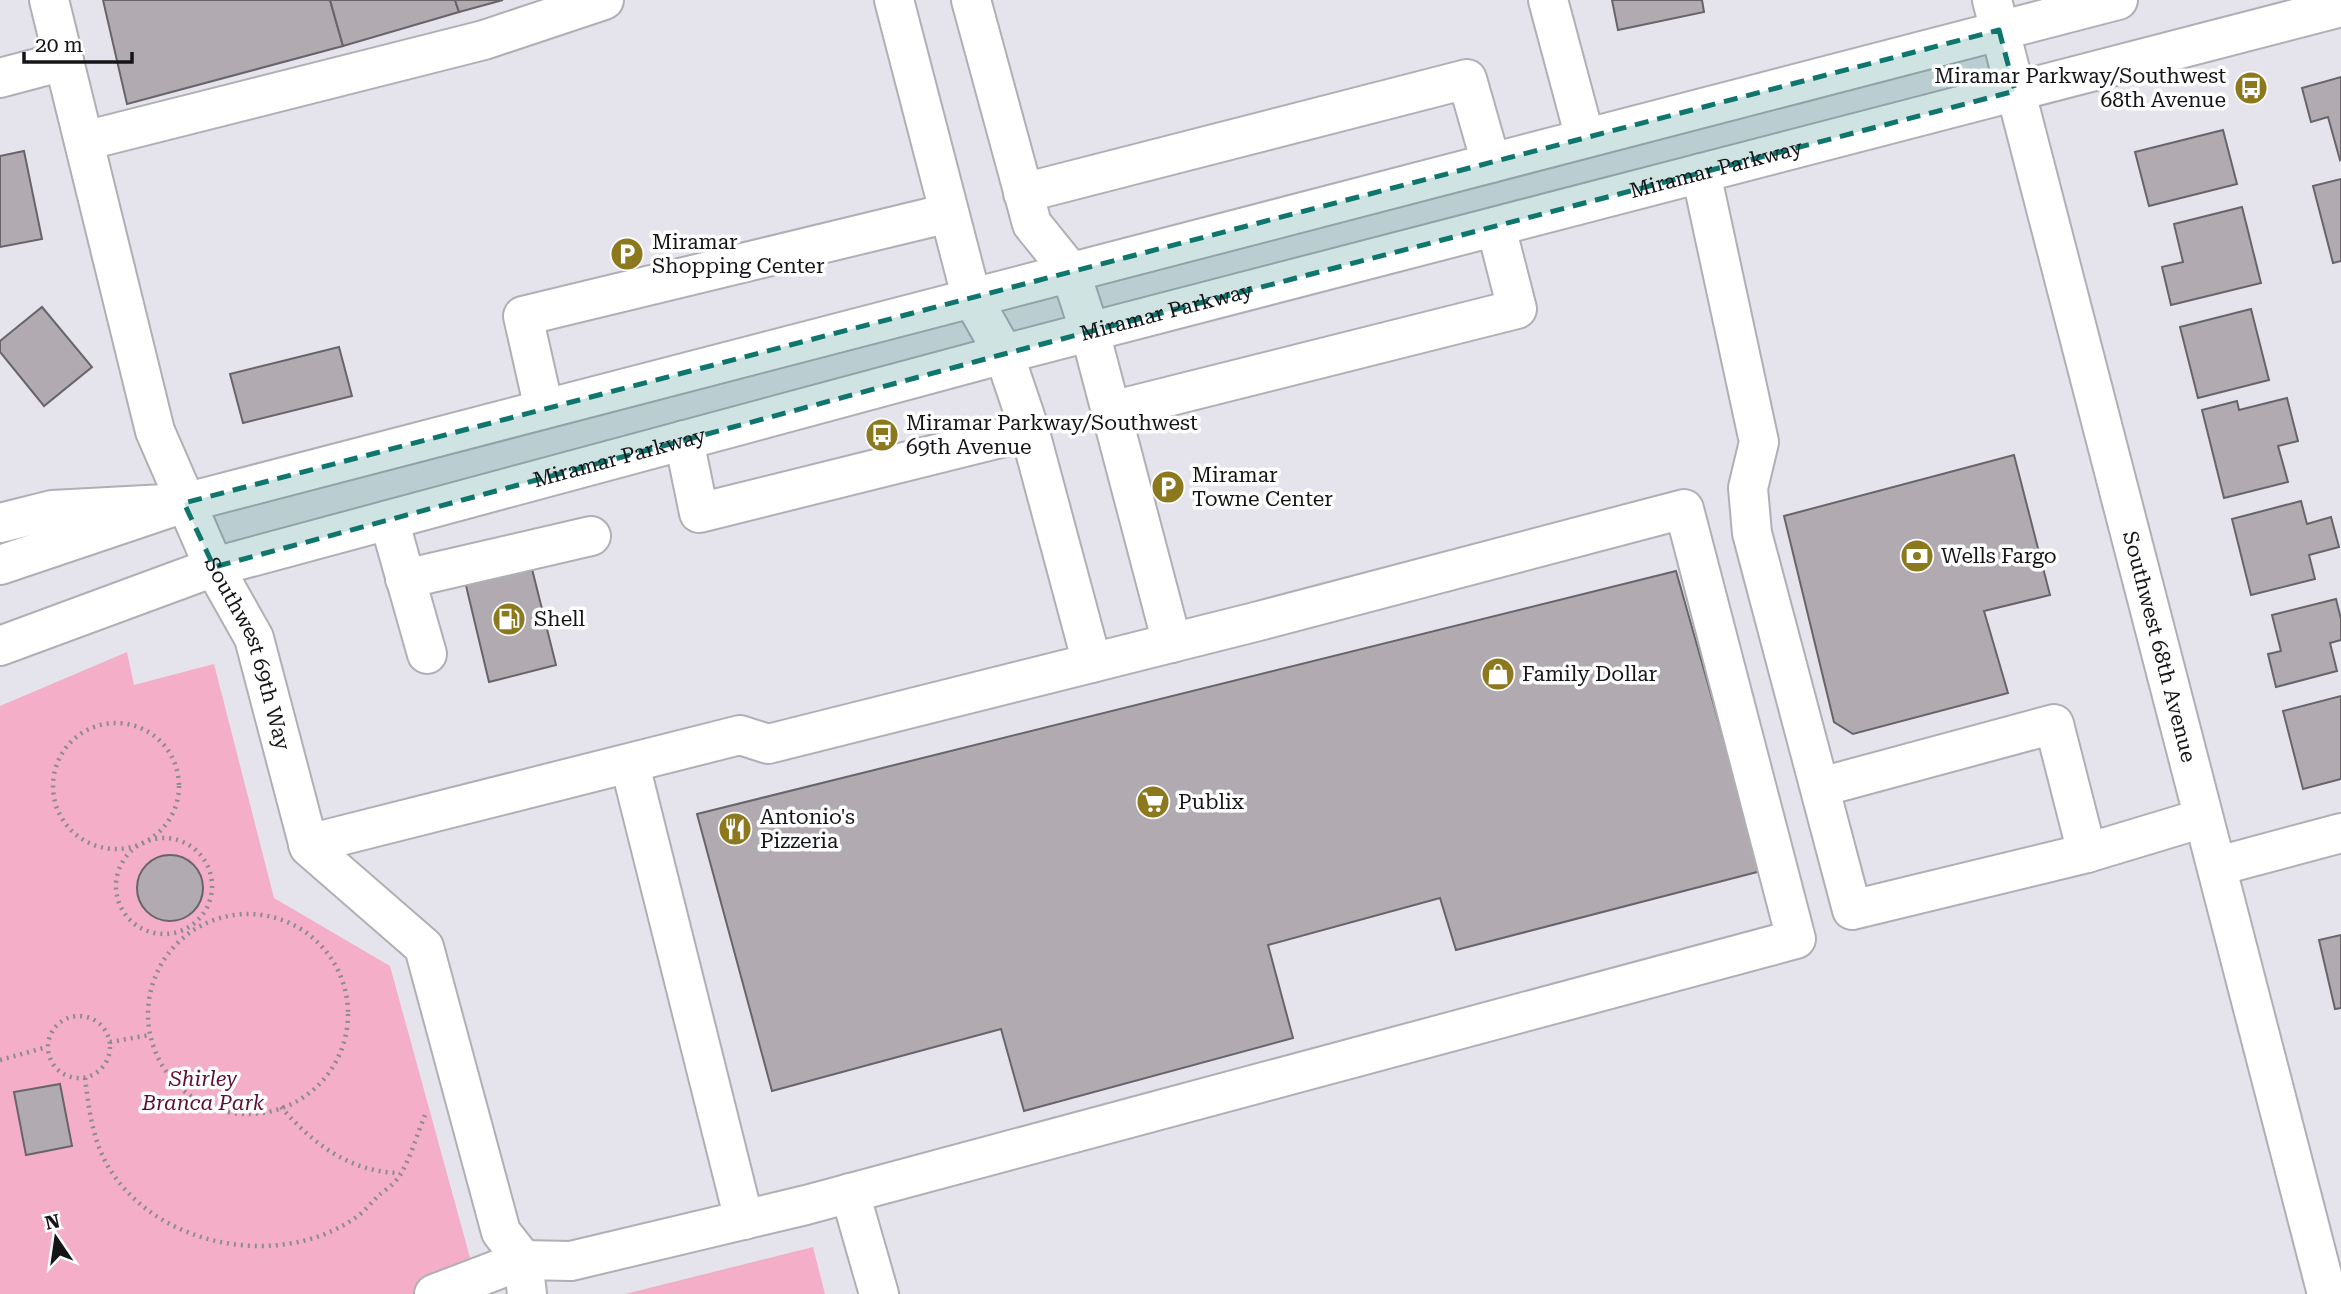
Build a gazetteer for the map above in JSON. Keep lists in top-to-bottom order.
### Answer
{
  "streets": {
    "main road": ["Miramar Parkway", "Southwest 68th Avenue", "Southwest 69th Way"]
  },
  "crossings": [
    ["Miramar Parkway", "Southwest 68th Avenue"],
    ["Miramar Parkway", "Southwest 69th Way"]
  ],
  "parks": ["Shirley Branca Park"],
  "places": {
    "bus stop": ["Miramar Parkway/Southwest 68th Avenue", "Miramar Parkway/Southwest 69th Avenue"],
    "parking": ["Miramar Shopping Center", "Miramar Towne Center"],
    "bank": ["Wells Fargo"],
    "fuel station": ["Shell"],
    "shop": ["Family Dollar"],
    "supermarket": ["Publix"],
    "restaurant": ["Antonio's Pizzeria"]
  },
  "scale_bar": "20 m",
  "north": "top"
}
